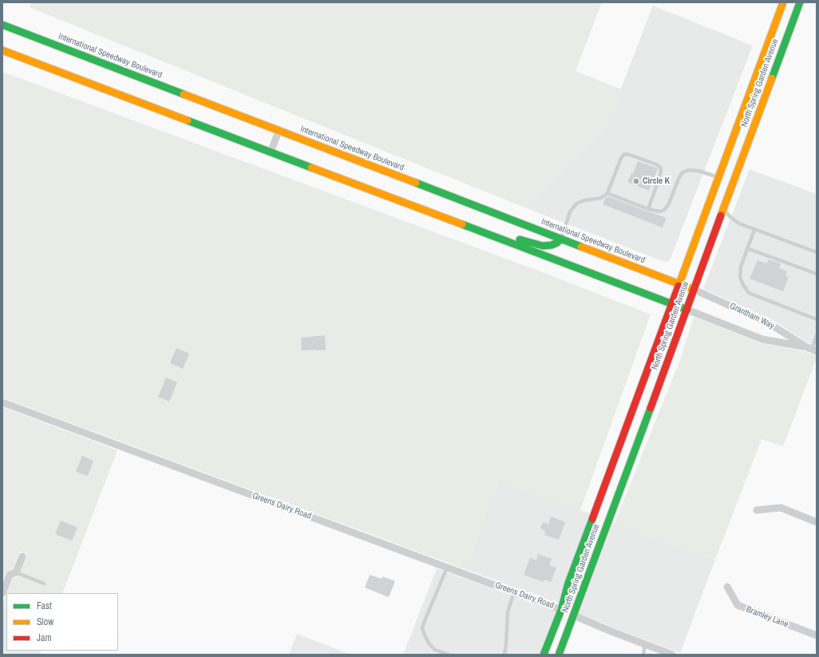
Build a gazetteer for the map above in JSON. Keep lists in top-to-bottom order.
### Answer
{
  "streets": {
    "main road": ["International Speedway Boulevard", "North Spring Garden Avenue"],
    "street": ["Grantham Way", "Greens Dairy Road", "Bramley Lane"]
  },
  "crossings": [
    ["International Speedway Boulevard", "North Spring Garden Avenue"],
    ["International Speedway Boulevard", "Grantham Way"],
    ["North Spring Garden Avenue", "Grantham Way"],
    ["North Spring Garden Avenue", "Greens Dairy Road"]
  ],
  "places": ["Circle K"],
  "legend": ["Fast", "Slow", "Jam"]
}
